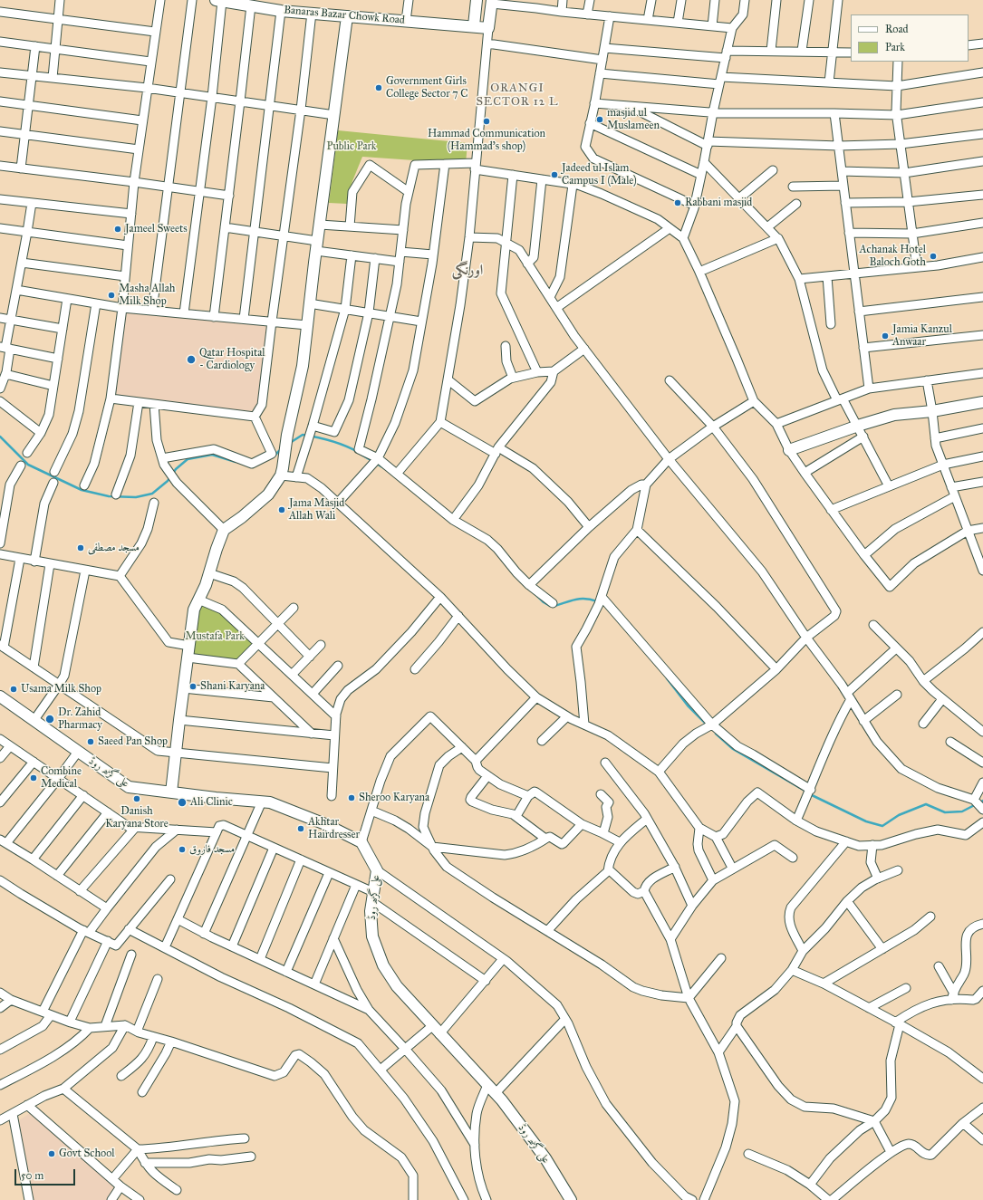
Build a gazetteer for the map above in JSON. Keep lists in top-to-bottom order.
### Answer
{
  "streets": {
    "main road": ["Banaras Bazar Chowk Road", "علی گڑھ روڈ"]
  },
  "districts": ["ORANGI SECTOR 12 L", "اورنگی"],
  "parks": ["Public Park", "Mustafa Park"],
  "places": [
    "Government Girls College Sector 7 C",
    "masjid ul Muslameen",
    "Hammad Communication (Hammad's shop)",
    "Jadeed ul Islam Campus I (Male)",
    "Rabbani masjid",
    "Jameel Sweets",
    "Achanak Hotel Baloch Goth",
    "Masha Allah Milk Shop",
    "Jamia Kanzul Anwaar",
    "Qatar Hospital - Cardiology",
    "Jama Masjid Allah Wali",
    "مسجد مصطفی",
    "Shani Karyana",
    "Usama Milk Shop",
    "Dr. Zahid Pharmacy",
    "Saeed Pan Shop",
    "Combine Medical",
    "Sheroo Karyana",
    "Danish Karyana Store",
    "Ali Clinic",
    "Akhtar Hairdresser",
    "مسجد فاروق",
    "Govt School"
  ],
  "legend": ["Road", "Park"],
  "scale_bar": "50 m"
}
